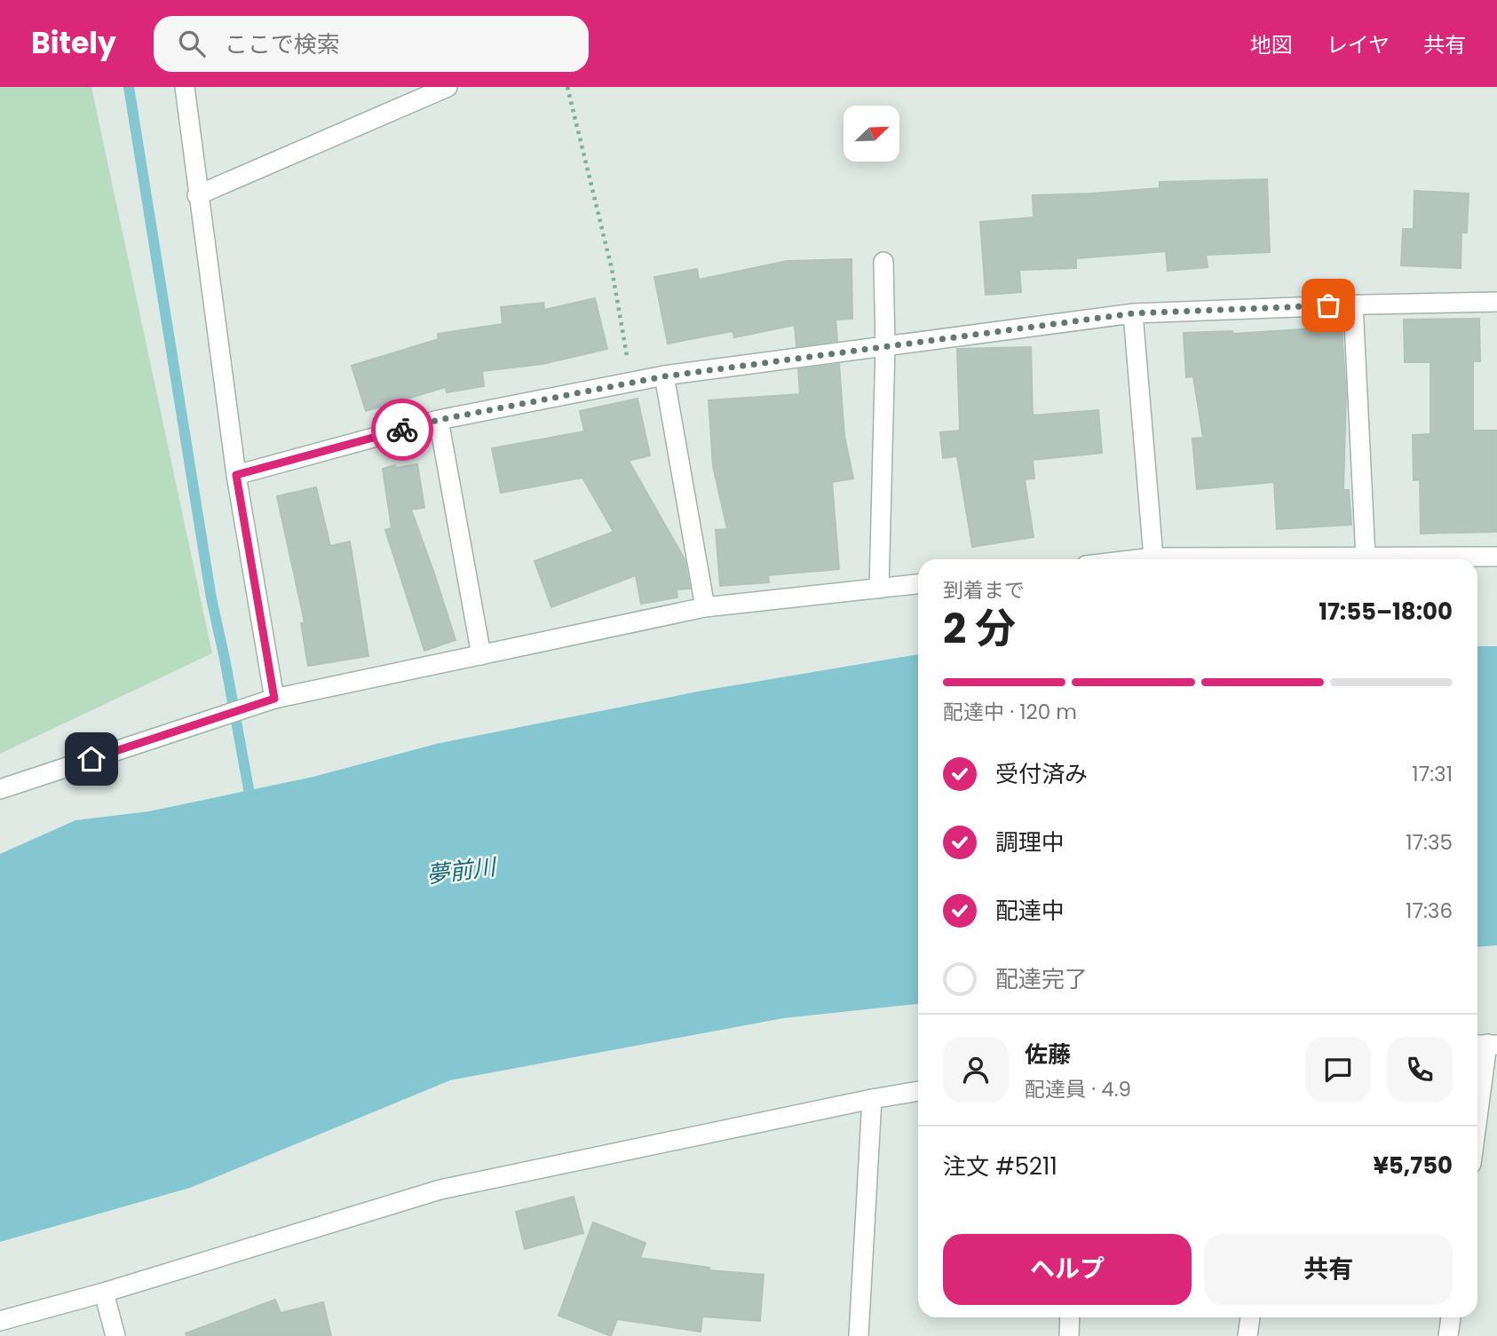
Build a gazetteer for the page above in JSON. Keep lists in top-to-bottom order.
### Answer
{
  "water": ["夢前川"],
  "north": "top right",
  "page": {
    "header": "Bitely",
    "search": "ここで検索",
    "nav": ["地図", "レイヤ", "共有"],
    "heading": ["2 分", "到着まで", "17:55–18:00"],
    "panel": [
      "佐藤",
      "配達員 · 4.9",
      "注文 #5211",
      "¥5,750"
    ],
    "bar": "配達中 · 120 m",
    "list": [
      ["受付済み", "17:31"],
      ["調理中", "17:35"],
      ["配達中", "17:36"],
      "配達完了"
    ],
    "buttons": ["ヘルプ", "共有"]
  }
}
